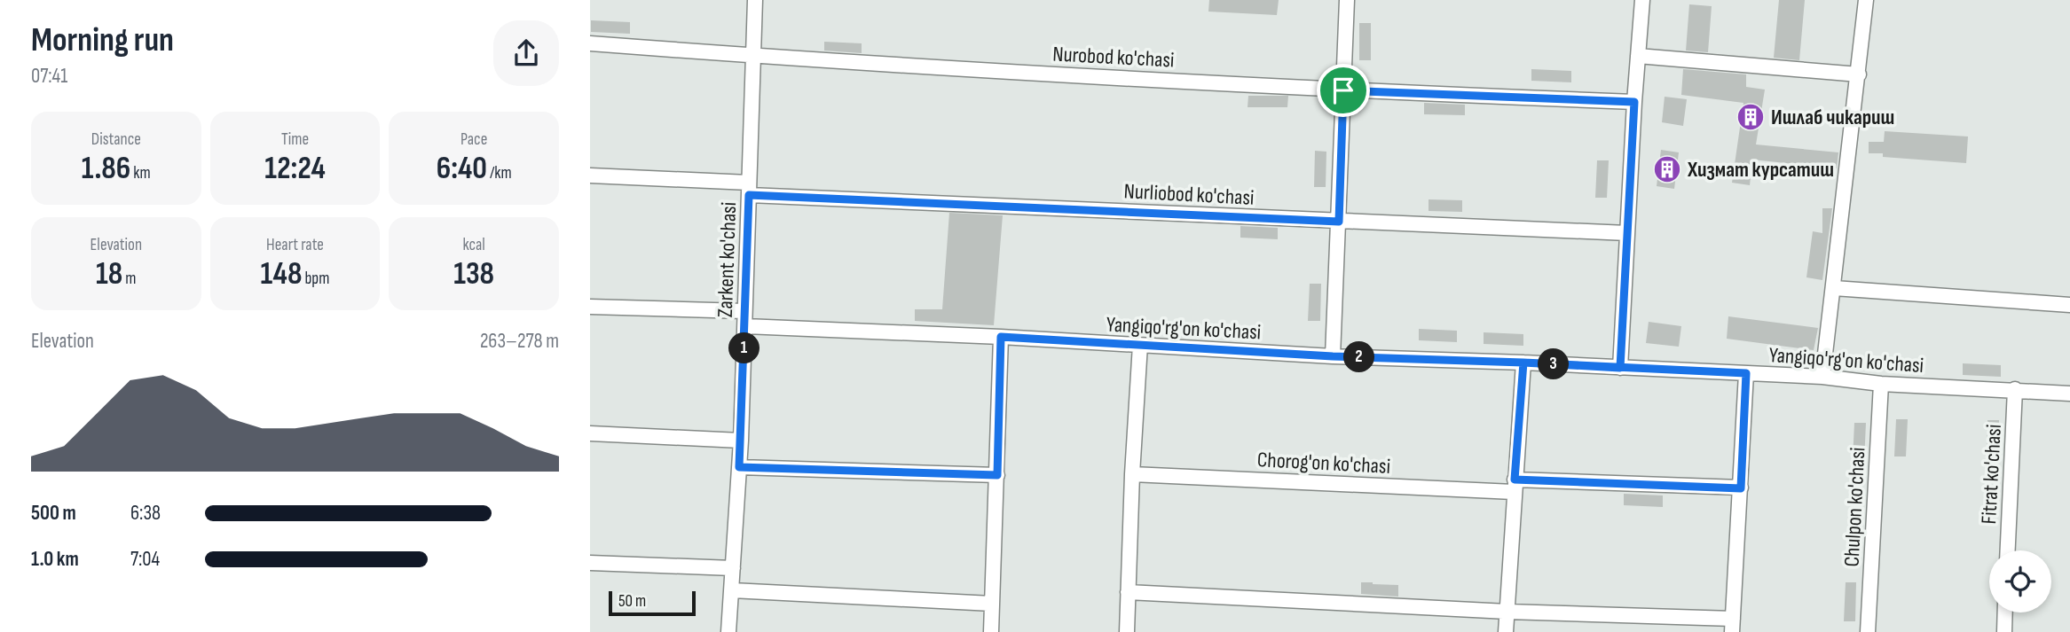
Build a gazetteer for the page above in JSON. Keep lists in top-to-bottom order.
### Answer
{
  "streets": {
    "street": [
      "Nurobod ko'chasi",
      "Nurliobod ko'chasi",
      "Zarkent ko'chasi",
      "Yangiqo'rg'on ko'chasi",
      "Chorog'on ko'chasi",
      "Fitrat ko'chasi",
      "Chulpon ko'chasi"
    ]
  },
  "crossings": [
    ["Nurobod ko'chasi", "Zarkent ko'chasi"],
    ["Nurliobod ko'chasi", "Zarkent ko'chasi"],
    ["Zarkent ko'chasi", "Yangiqo'rg'on ko'chasi"],
    ["Yangiqo'rg'on ko'chasi", "Fitrat ko'chasi"],
    ["Yangiqo'rg'on ko'chasi", "Chulpon ko'chasi"]
  ],
  "places": {
    "building": ["Ишлаб чикариш", "Хизмат курсатиш"]
  },
  "scale_bar": "50 m",
  "page": {
    "heading": ["Morning run", "07:41"],
    "stats": [
      ["Distance", "1.86 km"],
      ["Time", "12:24"],
      ["Pace", "6:40 /km"],
      ["Elevation", "18 m"],
      ["Heart rate", "148 bpm"],
      ["kcal", "138"]
    ],
    "chart": ["Elevation", "263–278 m"],
    "pins": ["1", "2", "3"],
    "list": [
      {
        "name": "500 m",
        "note": "6:38"
      },
      {
        "name": "1.0 km",
        "note": "7:04"
      }
    ],
    "scale": "50 m"
  }
}
